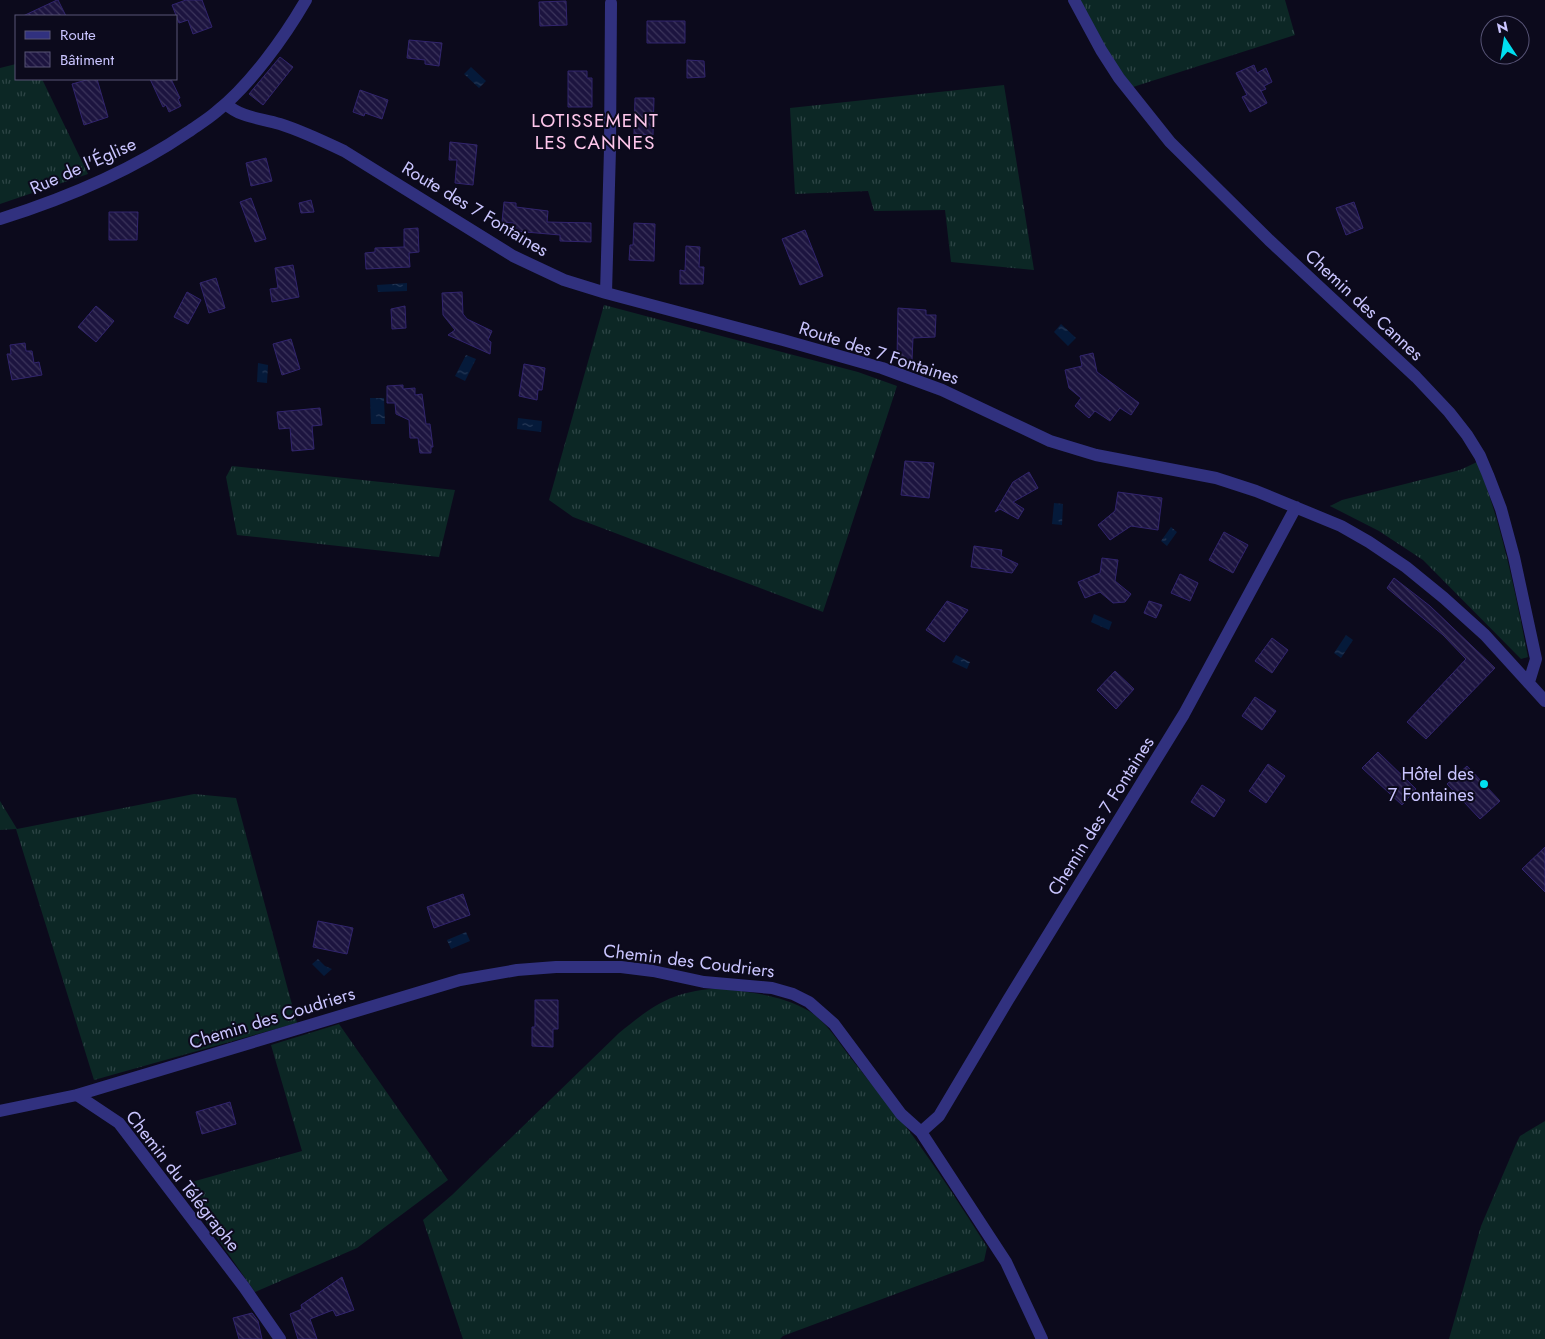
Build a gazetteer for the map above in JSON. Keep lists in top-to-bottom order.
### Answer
{
  "streets": {
    "street": [
      "Rue de l'Église",
      "Route des 7 Fontaines",
      "Chemin des Cannes",
      "Chemin des 7 Fontaines",
      "Chemin des Coudriers",
      "Chemin du Télégraphe"
    ]
  },
  "crossings": [
    ["Rue de l'Église", "Route des 7 Fontaines"],
    ["Route des 7 Fontaines", "Chemin des Cannes"],
    ["Route des 7 Fontaines", "Chemin des 7 Fontaines"],
    ["Chemin des 7 Fontaines", "Chemin des Coudriers"],
    ["Chemin des Coudriers", "Chemin du Télégraphe"]
  ],
  "districts": ["LOTISSEMENT LES CANNES"],
  "places": ["Hôtel des 7 Fontaines"],
  "legend": ["Route", "Bâtiment"],
  "north": "top"
}
